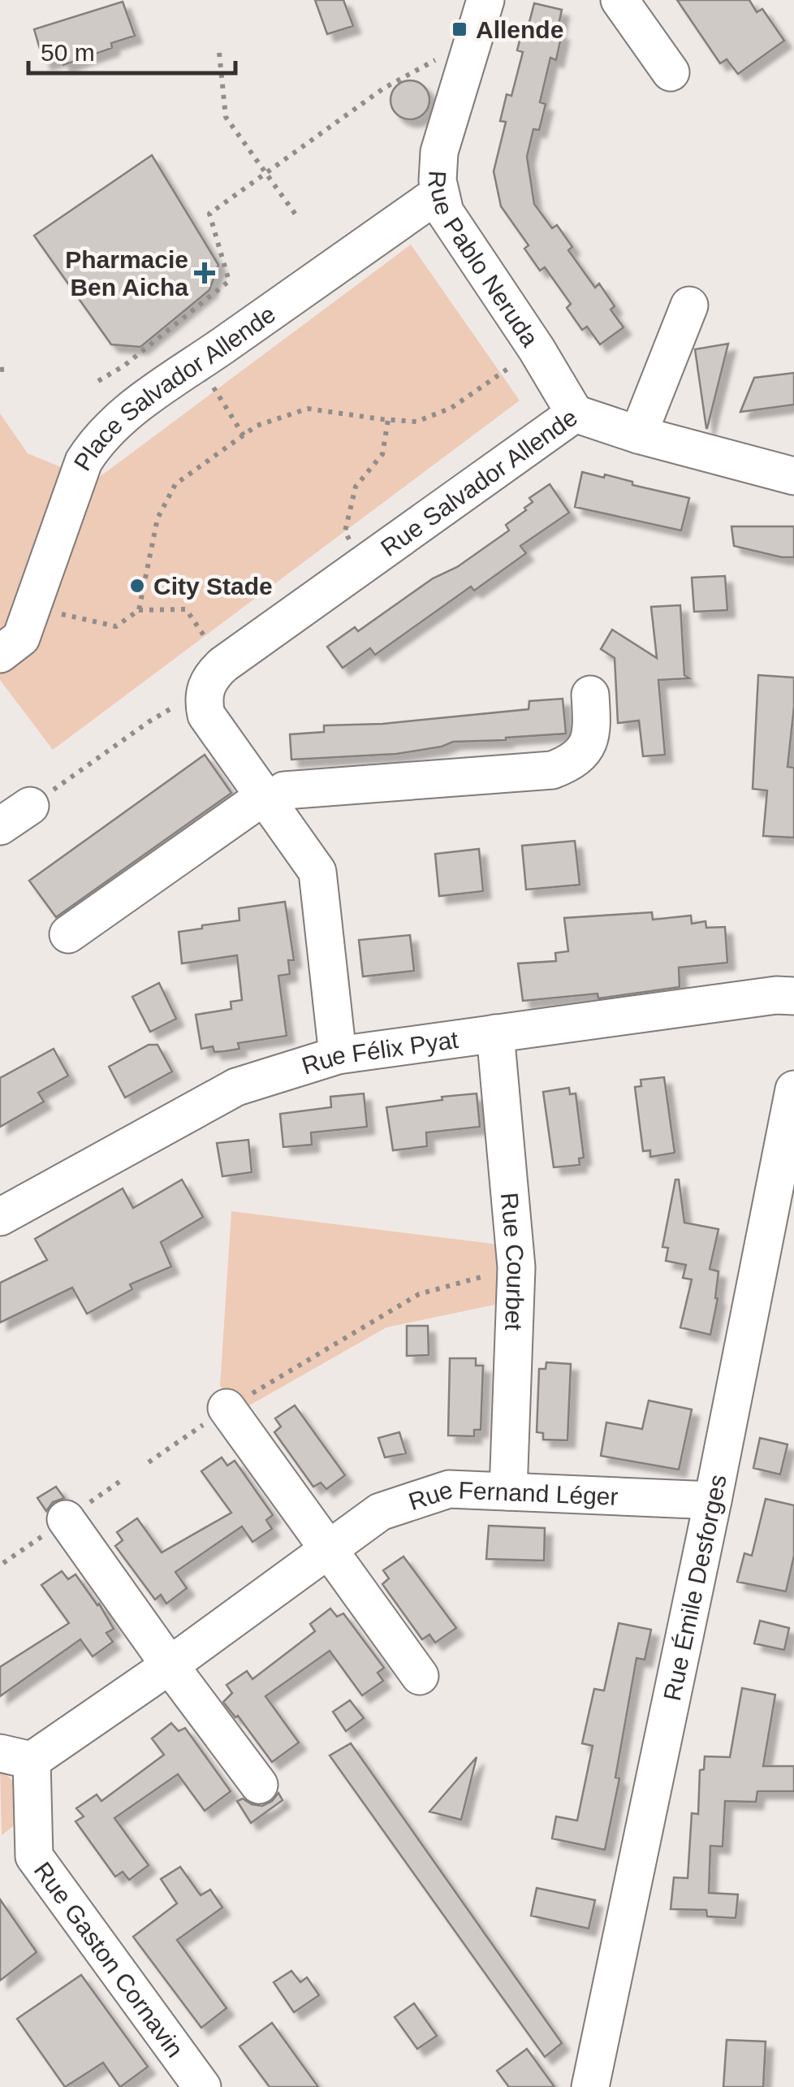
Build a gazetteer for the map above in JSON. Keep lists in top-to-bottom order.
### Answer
{
  "streets": {
    "street": [
      "Rue Pablo Neruda",
      "Place Salvador Allende",
      "Rue Salvador Allende",
      "Rue Félix Pyat",
      "Rue Courbet",
      "Rue Fernand Léger",
      "Rue Émile Desforges",
      "Rue Gaston Cornavin"
    ]
  },
  "crossings": [
    ["Rue Pablo Neruda", "Place Salvador Allende"],
    ["Rue Pablo Neruda", "Rue Salvador Allende"],
    ["Rue Félix Pyat", "Rue Courbet"],
    ["Rue Courbet", "Rue Fernand Léger"],
    ["Rue Fernand Léger", "Rue Émile Desforges"],
    ["Rue Fernand Léger", "Rue Gaston Cornavin"]
  ],
  "places": {
    "transit": ["Allende"],
    "health": ["Pharmacie Ben Aicha"],
    "other": ["City Stade"]
  },
  "scale_bar": "50 m"
}
